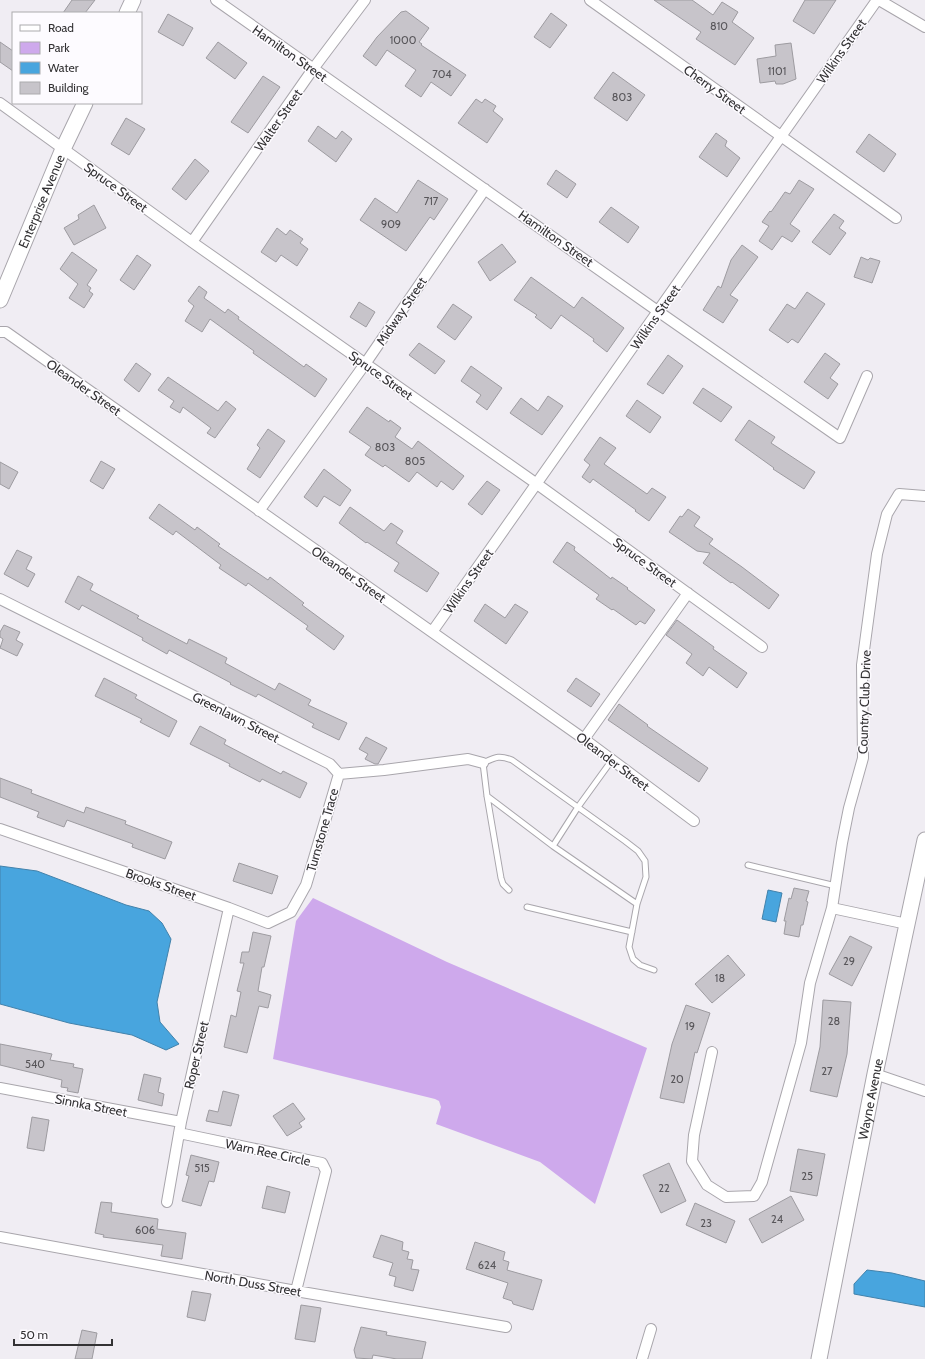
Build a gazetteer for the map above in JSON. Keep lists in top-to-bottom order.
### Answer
{
  "streets": {
    "street": [
      "Wilkins Street",
      "Hamilton Street",
      "Cherry Street",
      "Walter Street",
      "Spruce Street",
      "Enterprise Avenue",
      "Midway Street",
      "Oleander Street",
      "Country Club Drive",
      "Greenlawn Street",
      "Turnstone Trace",
      "Brooks Street",
      "Roper Street",
      "Wayne Avenue",
      "Sinnka Street",
      "Warn Ree Circle",
      "North Duss Street"
    ]
  },
  "crossings": [
    ["Wilkins Street", "Hamilton Street"],
    ["Wilkins Street", "Cherry Street"],
    ["Wilkins Street", "Spruce Street"],
    ["Wilkins Street", "Oleander Street"],
    ["Hamilton Street", "Walter Street"],
    ["Hamilton Street", "Midway Street"],
    ["Walter Street", "Spruce Street"],
    ["Spruce Street", "Enterprise Avenue"],
    ["Spruce Street", "Midway Street"],
    ["Midway Street", "Oleander Street"],
    ["Greenlawn Street", "Turnstone Trace"],
    ["Turnstone Trace", "Brooks Street"],
    ["Brooks Street", "Roper Street"],
    ["Roper Street", "Sinnka Street"],
    ["Roper Street", "Warn Ree Circle"],
    ["Warn Ree Circle", "North Duss Street"]
  ],
  "house_numbers": [
    "810",
    "1000",
    "1101",
    "704",
    "803",
    "717",
    "909",
    "803",
    "805",
    "29",
    "18",
    "28",
    "19",
    "540",
    "27",
    "20",
    "515",
    "25",
    "22",
    "24",
    "23",
    "606",
    "624"
  ],
  "legend": [
    "Road",
    "Park",
    "Water",
    "Building"
  ],
  "scale_bar": "50 m"
}
